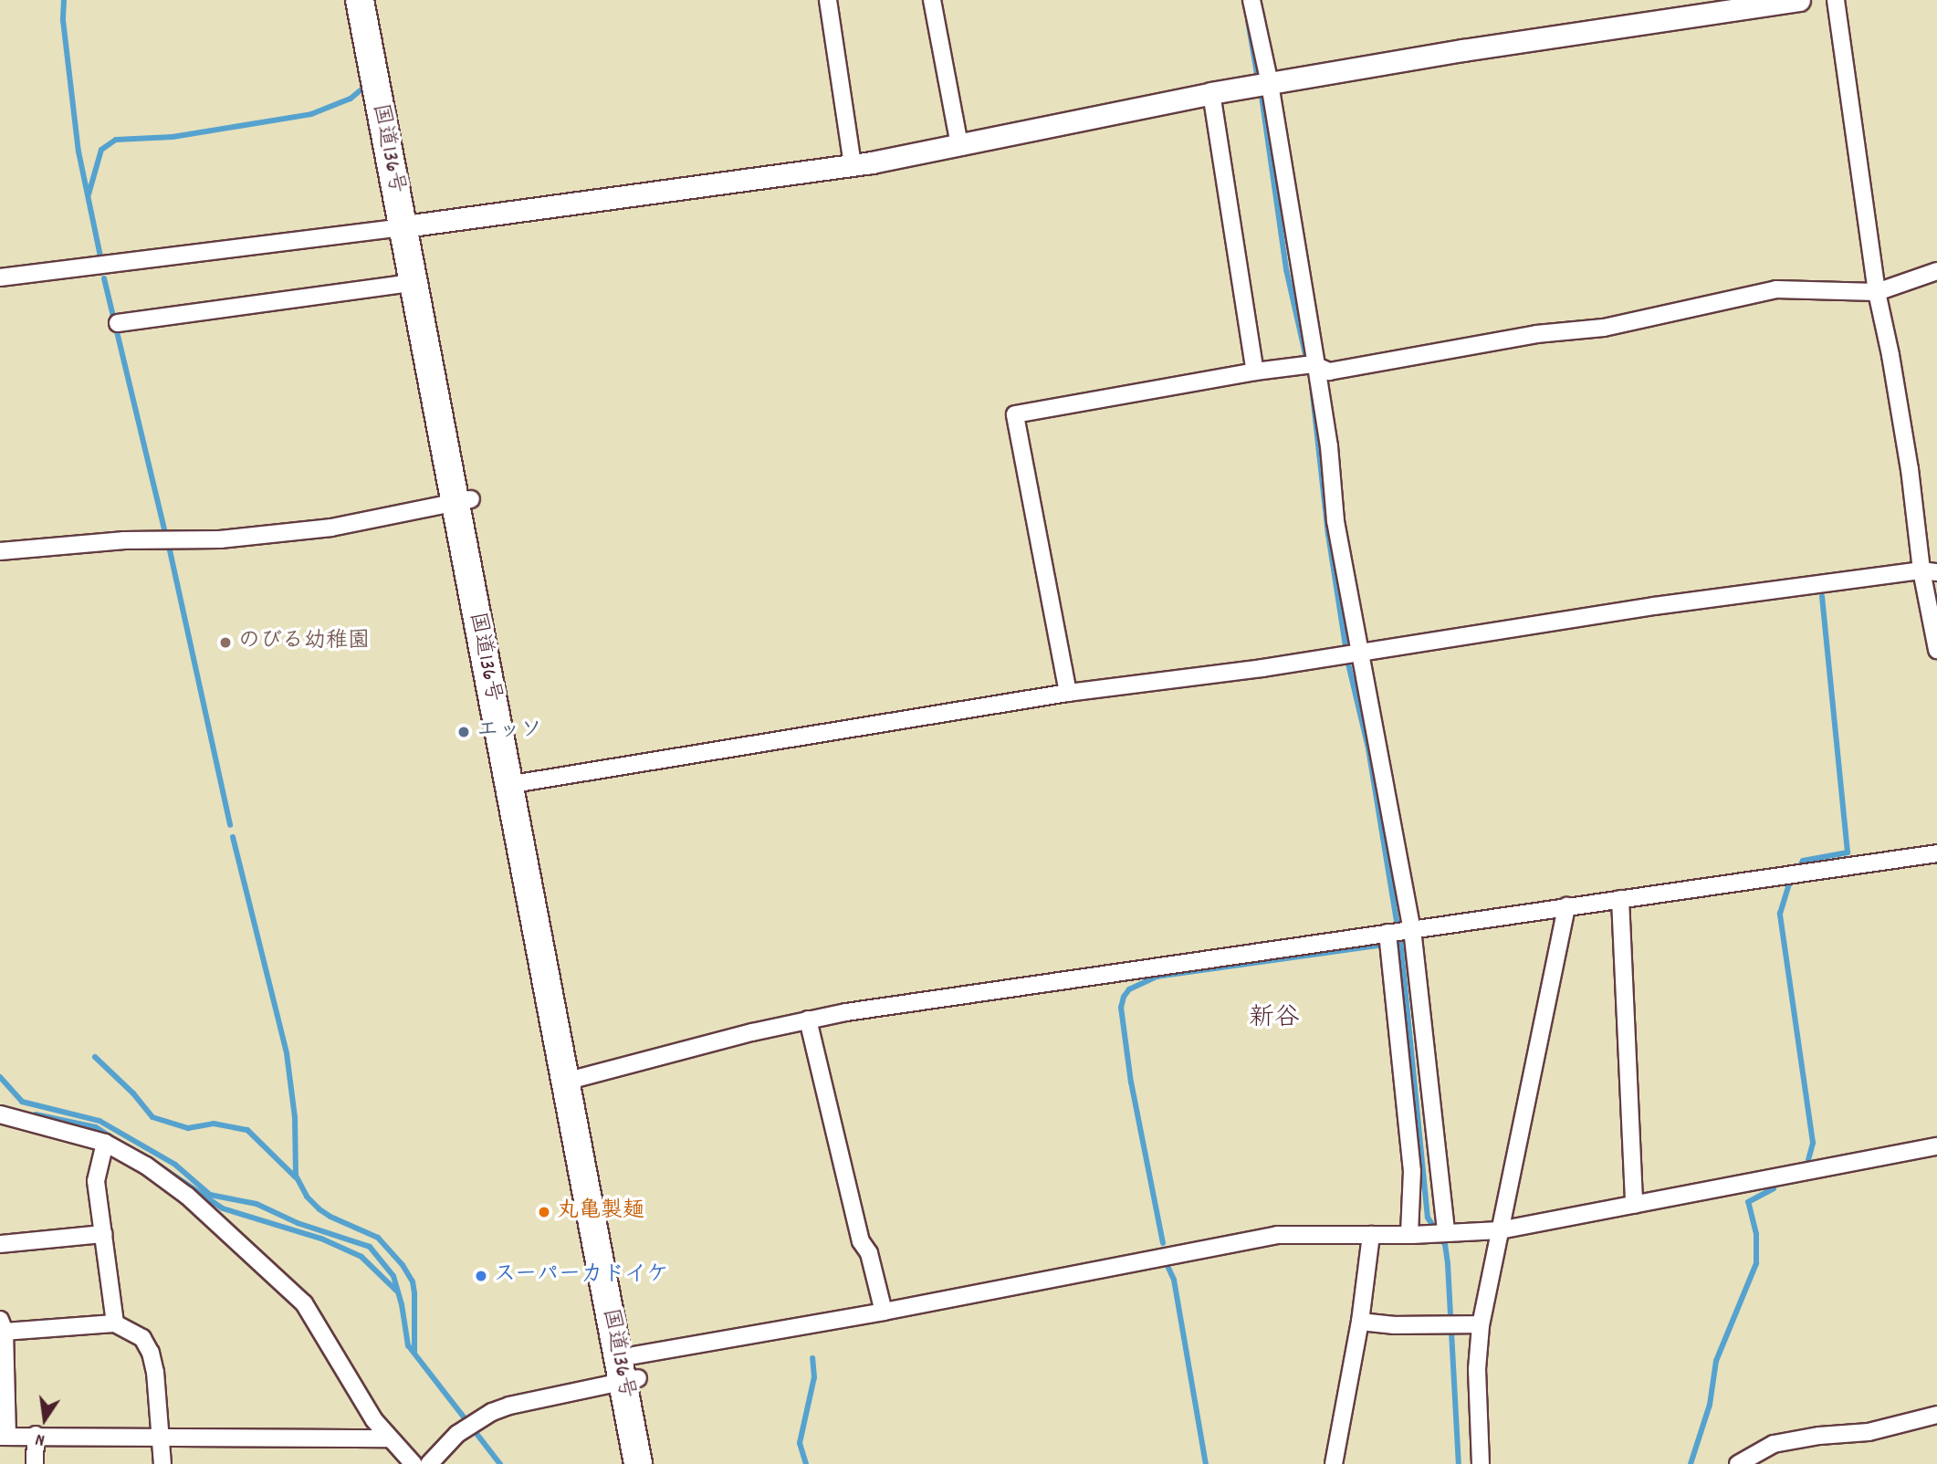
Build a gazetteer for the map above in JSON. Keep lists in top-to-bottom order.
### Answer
{
  "streets": {
    "highway": ["国道136号"]
  },
  "districts": ["新谷"],
  "places": [
    "のびる幼稚園",
    "エッソ",
    "丸亀製麺",
    "スーパーカドイケ"
  ],
  "north": "bottom"
}
